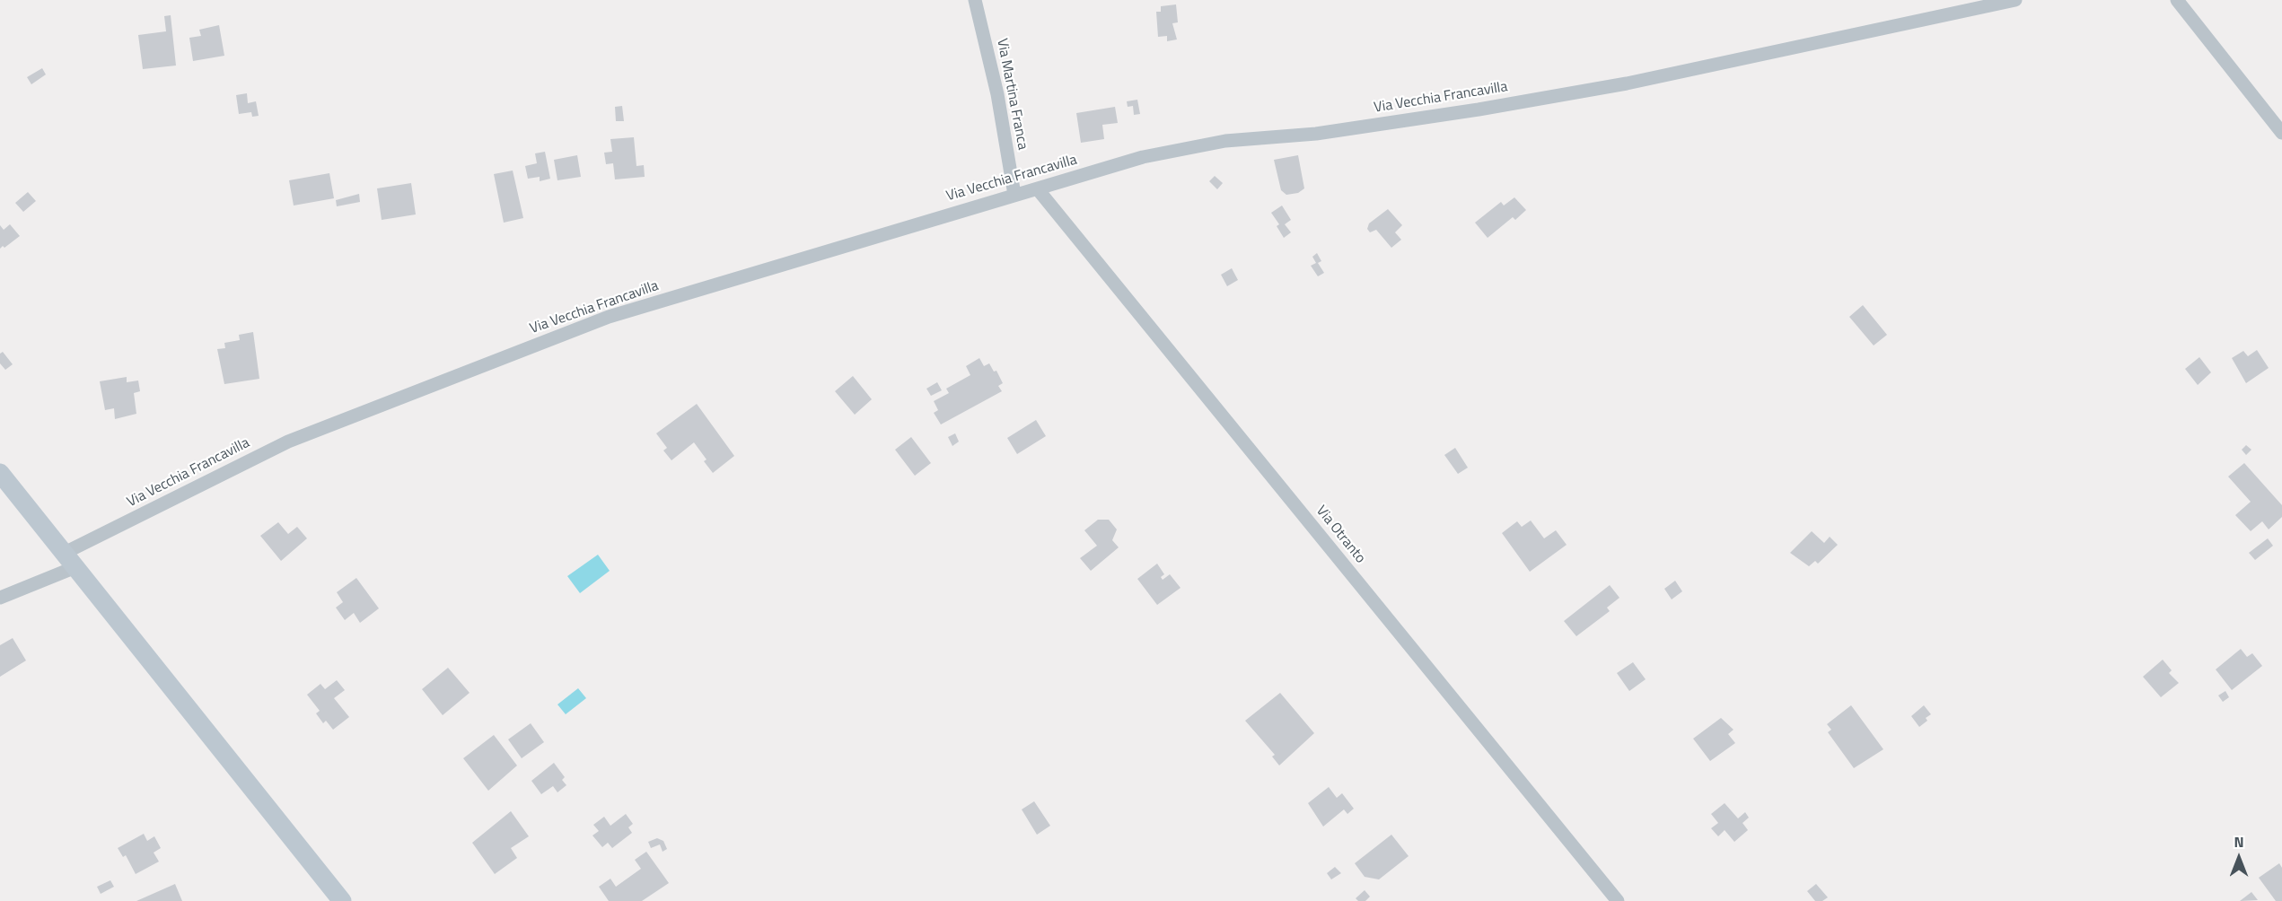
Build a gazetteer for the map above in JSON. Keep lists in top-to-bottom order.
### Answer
{
  "streets": {
    "street": ["Via Martina Franca", "Via Vecchia Francavilla", "Via Otranto"]
  },
  "crossings": [
    ["Via Martina Franca", "Via Vecchia Francavilla"],
    ["Via Vecchia Francavilla", "Via Otranto"]
  ],
  "north": "top"
}
